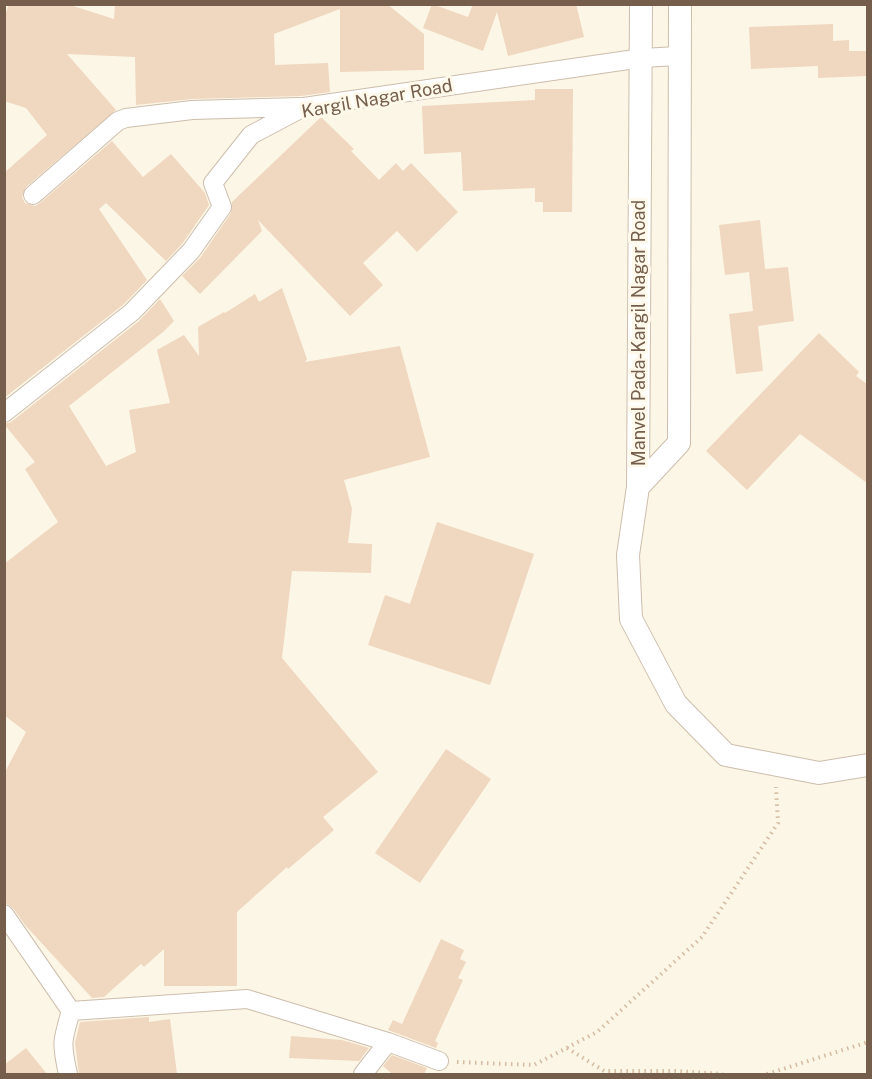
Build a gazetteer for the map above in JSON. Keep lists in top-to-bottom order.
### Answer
{
  "streets": {
    "street": ["Kargil Nagar Road", "Manvel Pada-Kargil Nagar Road"]
  },
  "crossings": [
    ["Kargil Nagar Road", "Manvel Pada-Kargil Nagar Road"]
  ]
}
